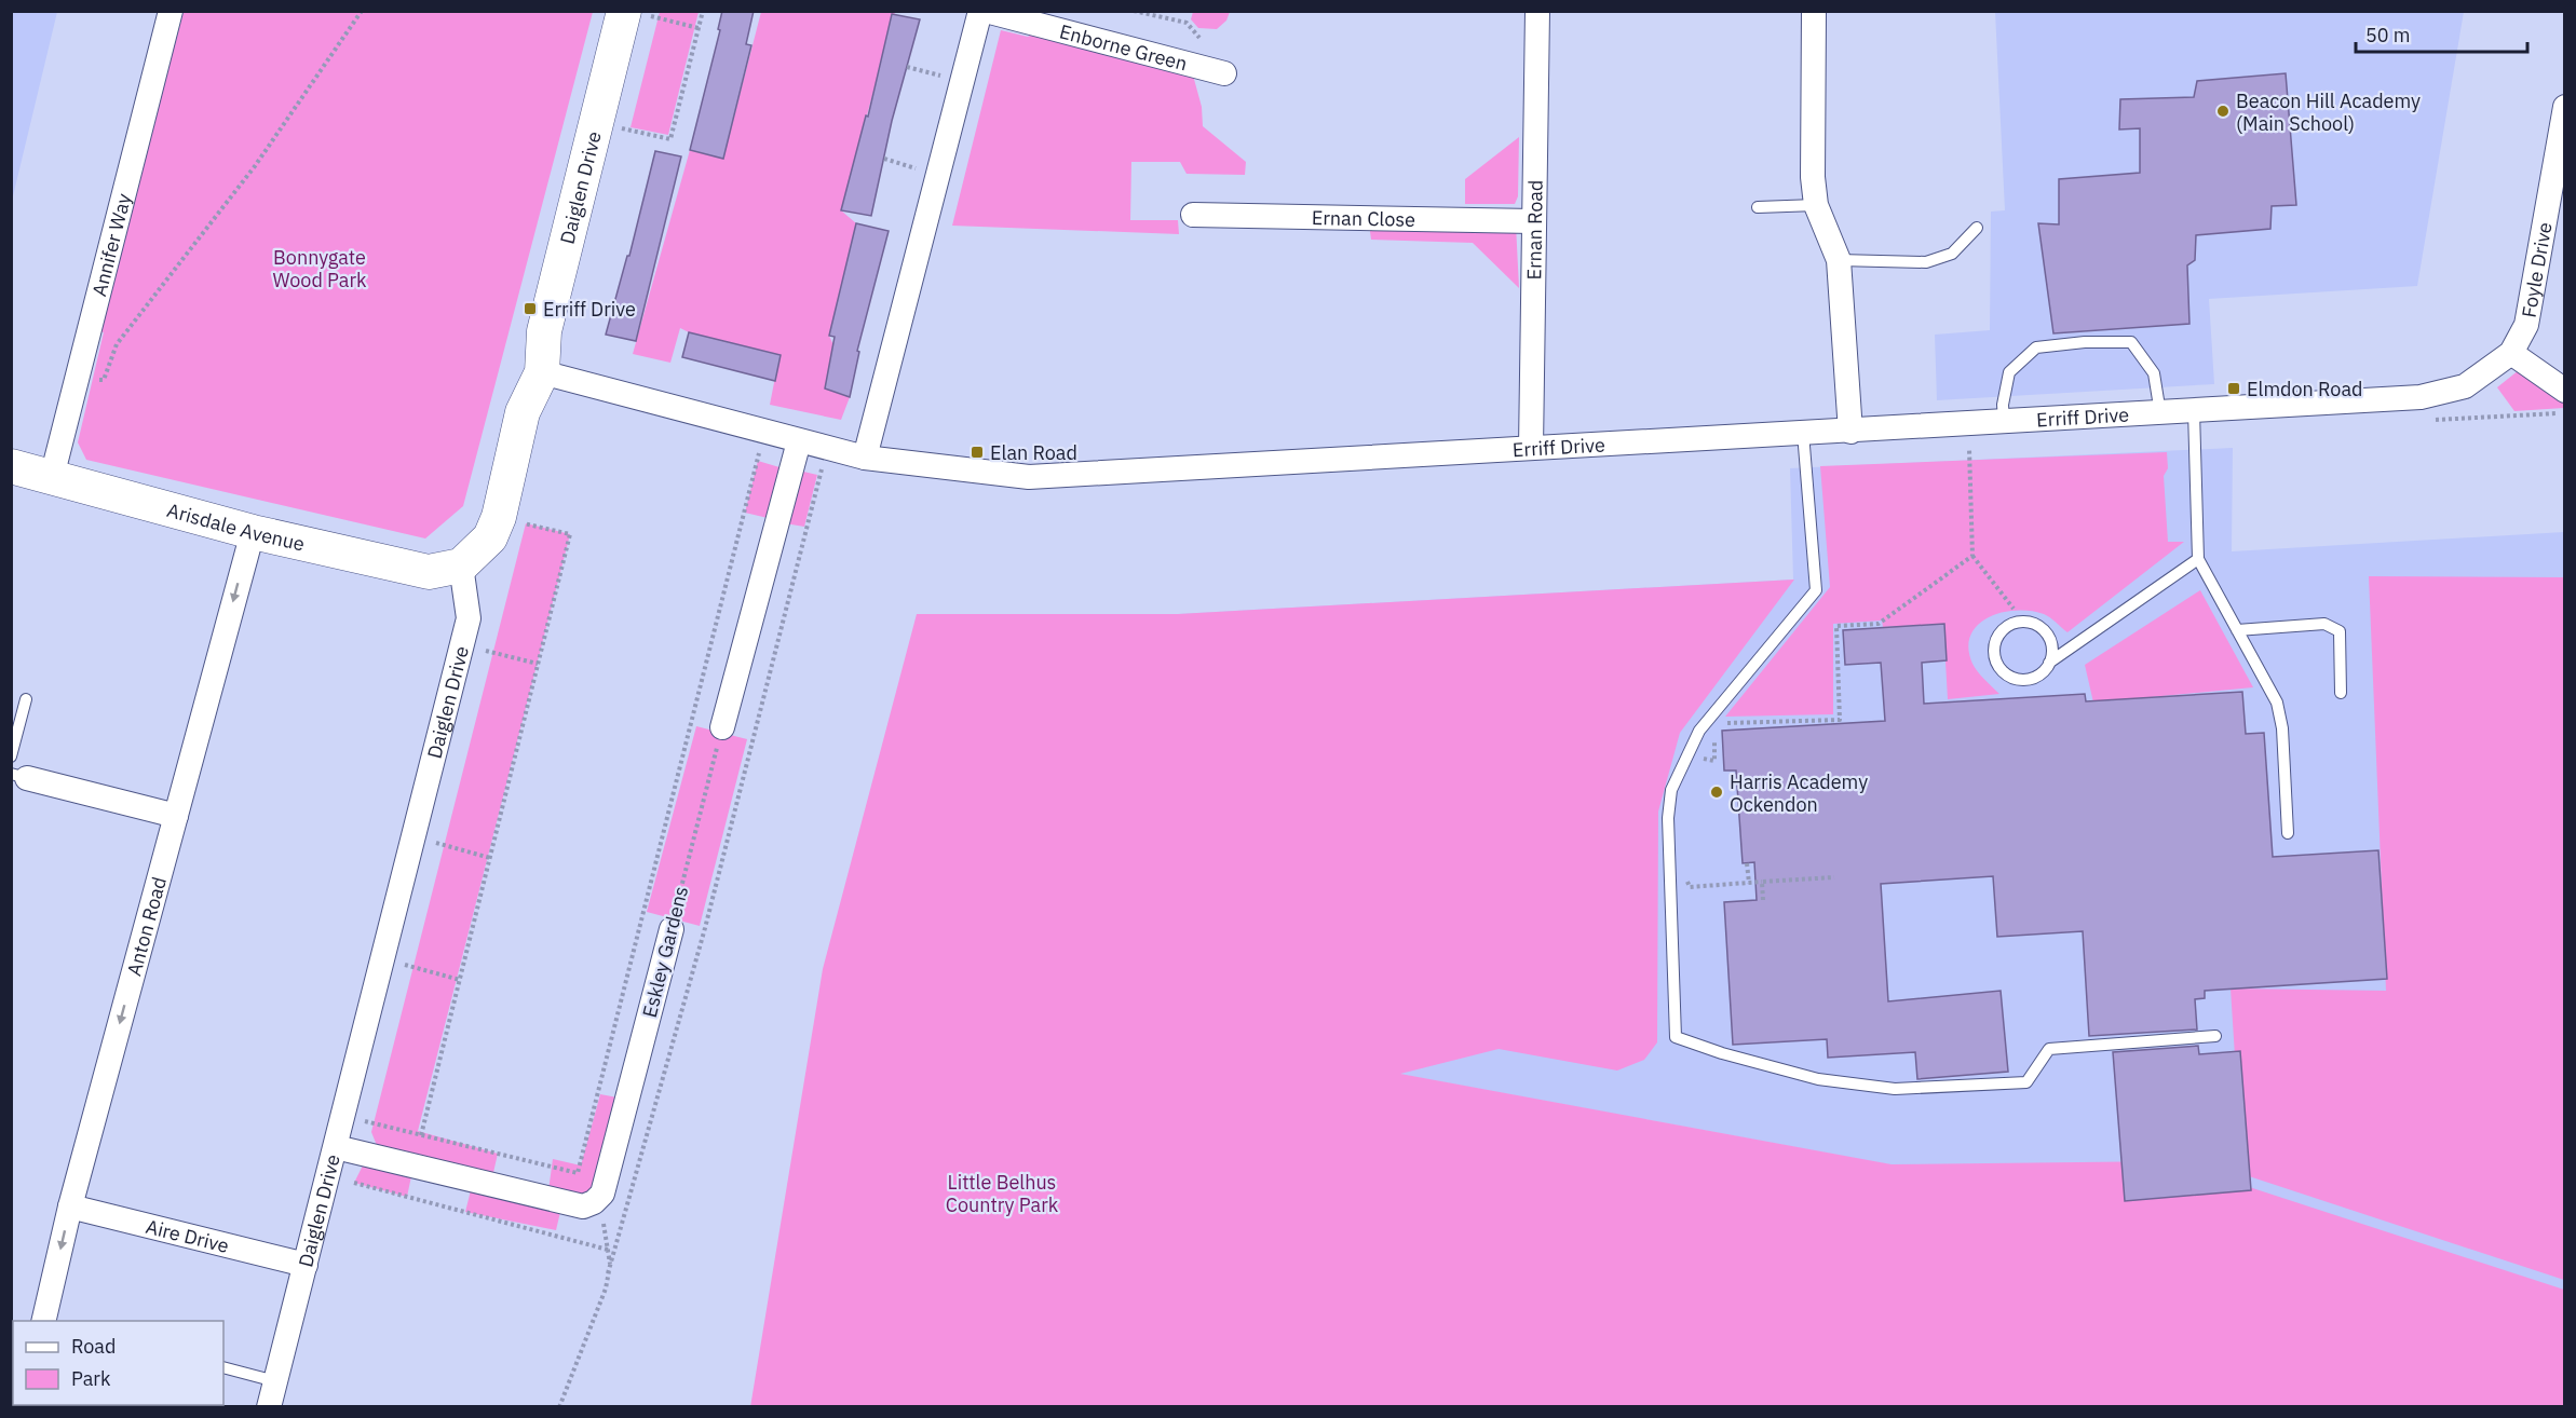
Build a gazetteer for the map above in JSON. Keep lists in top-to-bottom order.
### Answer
{
  "streets": {
    "street": [
      "Enborne Green",
      "Daiglen Drive",
      "Ernan Close",
      "Ernan Road",
      "Annifer Way",
      "Foyle Drive",
      "Erriff Drive",
      "Arisdale Avenue",
      "Anton Road",
      "Eskley Gardens",
      "Aire Drive"
    ]
  },
  "crossings": [
    ["Daiglen Drive", "Erriff Drive"],
    ["Daiglen Drive", "Arisdale Avenue"],
    ["Daiglen Drive", "Aire Drive"],
    ["Ernan Close", "Ernan Road"],
    ["Ernan Road", "Erriff Drive"],
    ["Annifer Way", "Arisdale Avenue"],
    ["Foyle Drive", "Erriff Drive"],
    ["Arisdale Avenue", "Anton Road"],
    ["Anton Road", "Aire Drive"]
  ],
  "one_way": ["Anton Road"],
  "parks": ["Bonnygate Wood Park", "Little Belhus Country Park"],
  "places": {
    "other": ["Beacon Hill Academy (Main School)", "Harris Academy Ockendon"],
    "transit": ["Erriff Drive", "Elmdon Road", "Elan Road"]
  },
  "legend": ["Road", "Park"],
  "scale_bar": "50 m"
}
